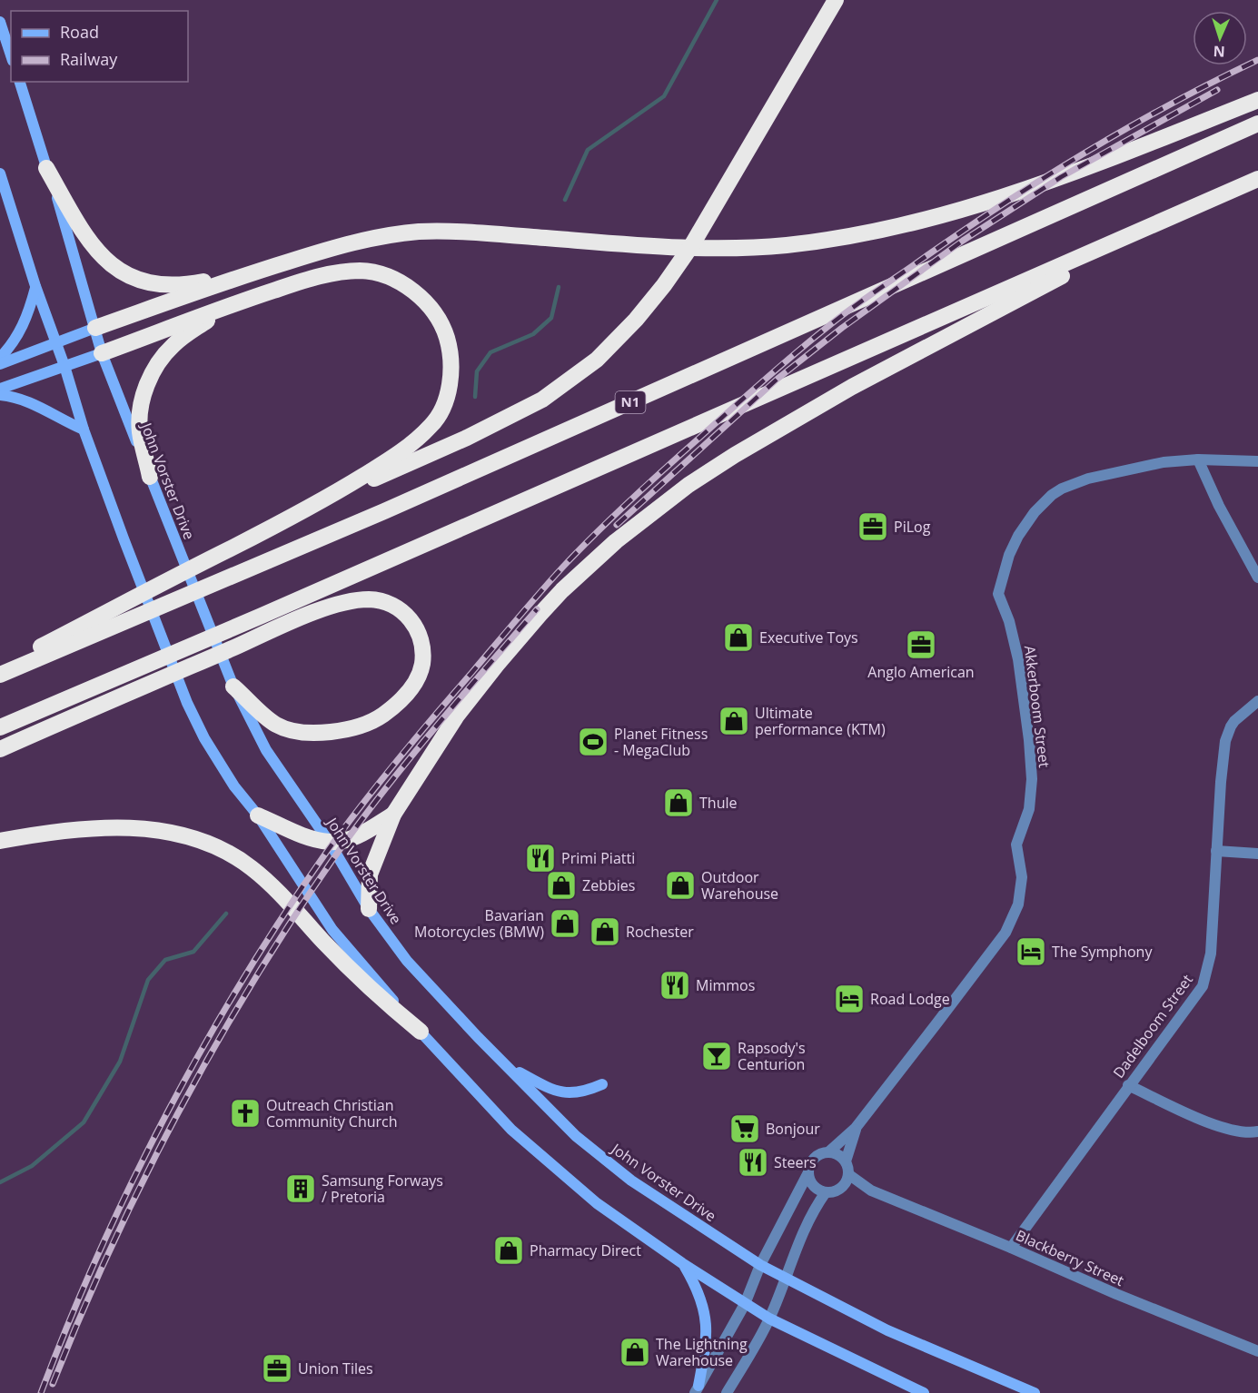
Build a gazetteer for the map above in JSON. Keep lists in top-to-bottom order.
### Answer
{
  "streets": {
    "highway": ["N1"],
    "main road": ["John Vorster Drive"],
    "street": ["Akkerboom Street", "Dadelboom Street", "Blackberry Street"]
  },
  "crossings": [
    ["Akkerboom Street", "Blackberry Street"],
    ["Dadelboom Street", "Blackberry Street"]
  ],
  "places": {
    "office": ["PiLog", "Anglo American", "Union Tiles"],
    "shop": [
      "Executive Toys",
      "Ultimate performance (KTM)",
      "Thule",
      "Zebbies",
      "Outdoor Warehouse",
      "Bavarian Motorcycles (BMW)",
      "Rochester",
      "Pharmacy Direct",
      "The Lightning Warehouse"
    ],
    "sports": ["Planet Fitness - MegaClub"],
    "restaurant": ["Primi Piatti", "Mimmos", "Steers"],
    "hotel": ["The Symphony", "Road Lodge"],
    "bar": ["Rapsody's Centurion"],
    "church": ["Outreach Christian Community Church"],
    "supermarket": ["Bonjour"],
    "building": ["Samsung Forways / Pretoria"]
  },
  "legend": ["Road", "Railway"],
  "north": "bottom"
}
